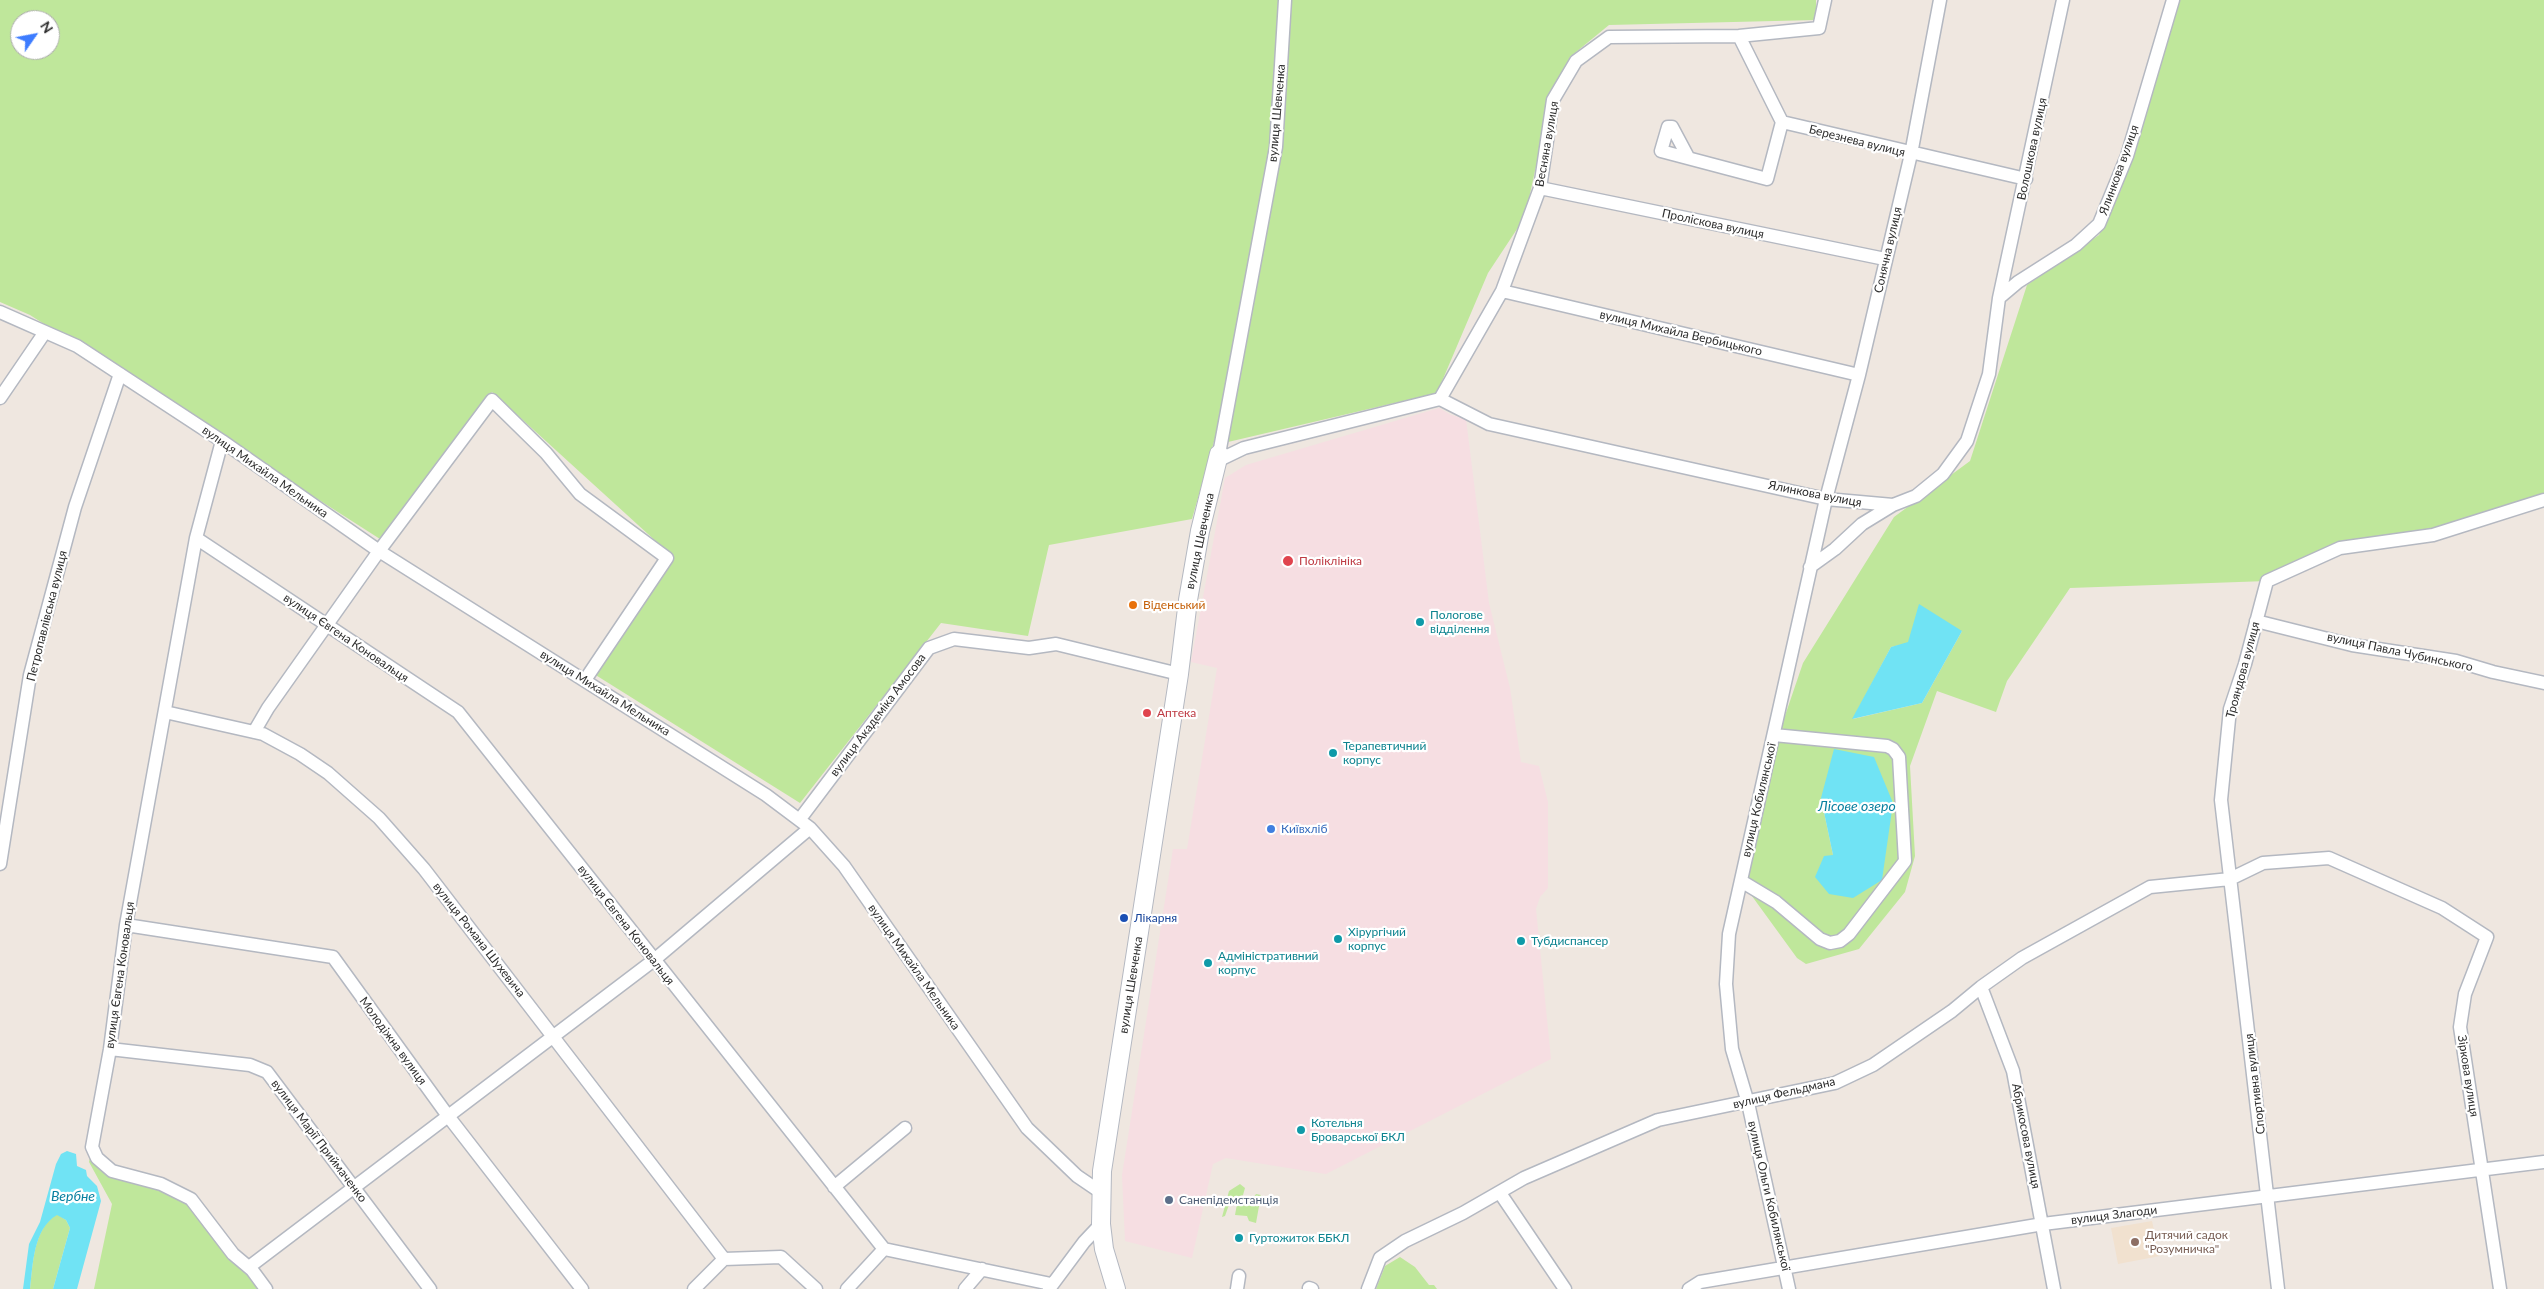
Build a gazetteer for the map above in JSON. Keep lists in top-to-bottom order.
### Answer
{
  "streets": {
    "street": [
      "вулиця Шевченка",
      "Березнева вулиця",
      "Весняна вулиця",
      "Волошкова вулиця",
      "Ялинкова вулиця",
      "Проліскова вулиця",
      "Сонячна вулиця",
      "вулиця Михайла Вербицького",
      "вулиця Михайла Мельника",
      "Петропавлівська вулиця",
      "вулиця Євгена Коновальця",
      "вулиця Павла Чубинського",
      "Трояндова вулиця",
      "вулиця Академіка Амосова",
      "вулиця Кобилянської",
      "вулиця Романа Шухевича",
      "Молодіжна вулиця",
      "Зіркова вулиця",
      "Спортивна вулиця",
      "вулиця Фельдмана",
      "Абрикосова вулиця",
      "вулиця Марії Приймаченко",
      "вулиця Ольги Кобилянської",
      "вулиця Злагоди"
    ]
  },
  "crossings": [
    ["вулиця Шевченка", "вулиця Михайла Мельника"],
    ["вулиця Шевченка", "вулиця Академіка Амосова"],
    ["Березнева вулиця", "Волошкова вулиця"],
    ["Березнева вулиця", "Сонячна вулиця"],
    ["Весняна вулиця", "Ялинкова вулиця"],
    ["Весняна вулиця", "Проліскова вулиця"],
    ["Весняна вулиця", "вулиця Михайла Вербицького"],
    ["Волошкова вулиця", "Ялинкова вулиця"],
    ["Ялинкова вулиця", "Сонячна вулиця"],
    ["Ялинкова вулиця", "вулиця Кобилянської"],
    ["Проліскова вулиця", "Сонячна вулиця"],
    ["Сонячна вулиця", "вулиця Михайла Вербицького"],
    ["Сонячна вулиця", "вулиця Кобилянської"],
    ["вулиця Михайла Мельника", "Петропавлівська вулиця"],
    ["вулиця Михайла Мельника", "вулиця Євгена Коновальця"],
    ["вулиця Михайла Мельника", "вулиця Академіка Амосова"],
    ["вулиця Євгена Коновальця", "вулиця Академіка Амосова"],
    ["вулиця Євгена Коновальця", "вулиця Романа Шухевича"],
    ["вулиця Євгена Коновальця", "Молодіжна вулиця"],
    ["вулиця Євгена Коновальця", "вулиця Марії Приймаченко"],
    ["вулиця Павла Чубинського", "Трояндова вулиця"],
    ["Трояндова вулиця", "Зіркова вулиця"],
    ["Трояндова вулиця", "Спортивна вулиця"],
    ["Трояндова вулиця", "вулиця Фельдмана"],
    ["вулиця Академіка Амосова", "вулиця Романа Шухевича"],
    ["вулиця Академіка Амосова", "Молодіжна вулиця"],
    ["вулиця Академіка Амосова", "вулиця Марії Приймаченко"],
    ["вулиця Кобилянської", "вулиця Фельдмана"],
    ["вулиця Кобилянської", "вулиця Ольги Кобилянської"],
    ["Зіркова вулиця", "Спортивна вулиця"],
    ["Зіркова вулиця", "вулиця Фельдмана"],
    ["Зіркова вулиця", "вулиця Злагоди"],
    ["Спортивна вулиця", "вулиця Фельдмана"],
    ["Спортивна вулиця", "вулиця Злагоди"],
    ["вулиця Фельдмана", "Абрикосова вулиця"],
    ["вулиця Фельдмана", "вулиця Ольги Кобилянської"],
    ["Абрикосова вулиця", "вулиця Злагоди"],
    ["вулиця Ольги Кобилянської", "вулиця Злагоди"]
  ],
  "water": ["Лісове озеро", "Вербне"],
  "places": [
    "Поліклініка",
    "Віденський",
    "Пологове відділення",
    "Аптека",
    "Терапевтичний корпус",
    "Київхліб",
    "Лікарня",
    "Хірургічий корпус",
    "Тубдиспансер",
    "Адміністративний корпус",
    "Котельня Броварської БКЛ",
    "Санепідемстанція",
    "Гуртожиток ББКЛ",
    "Дитячий садок \"Розумничка\""
  ],
  "north": "top right"
}
